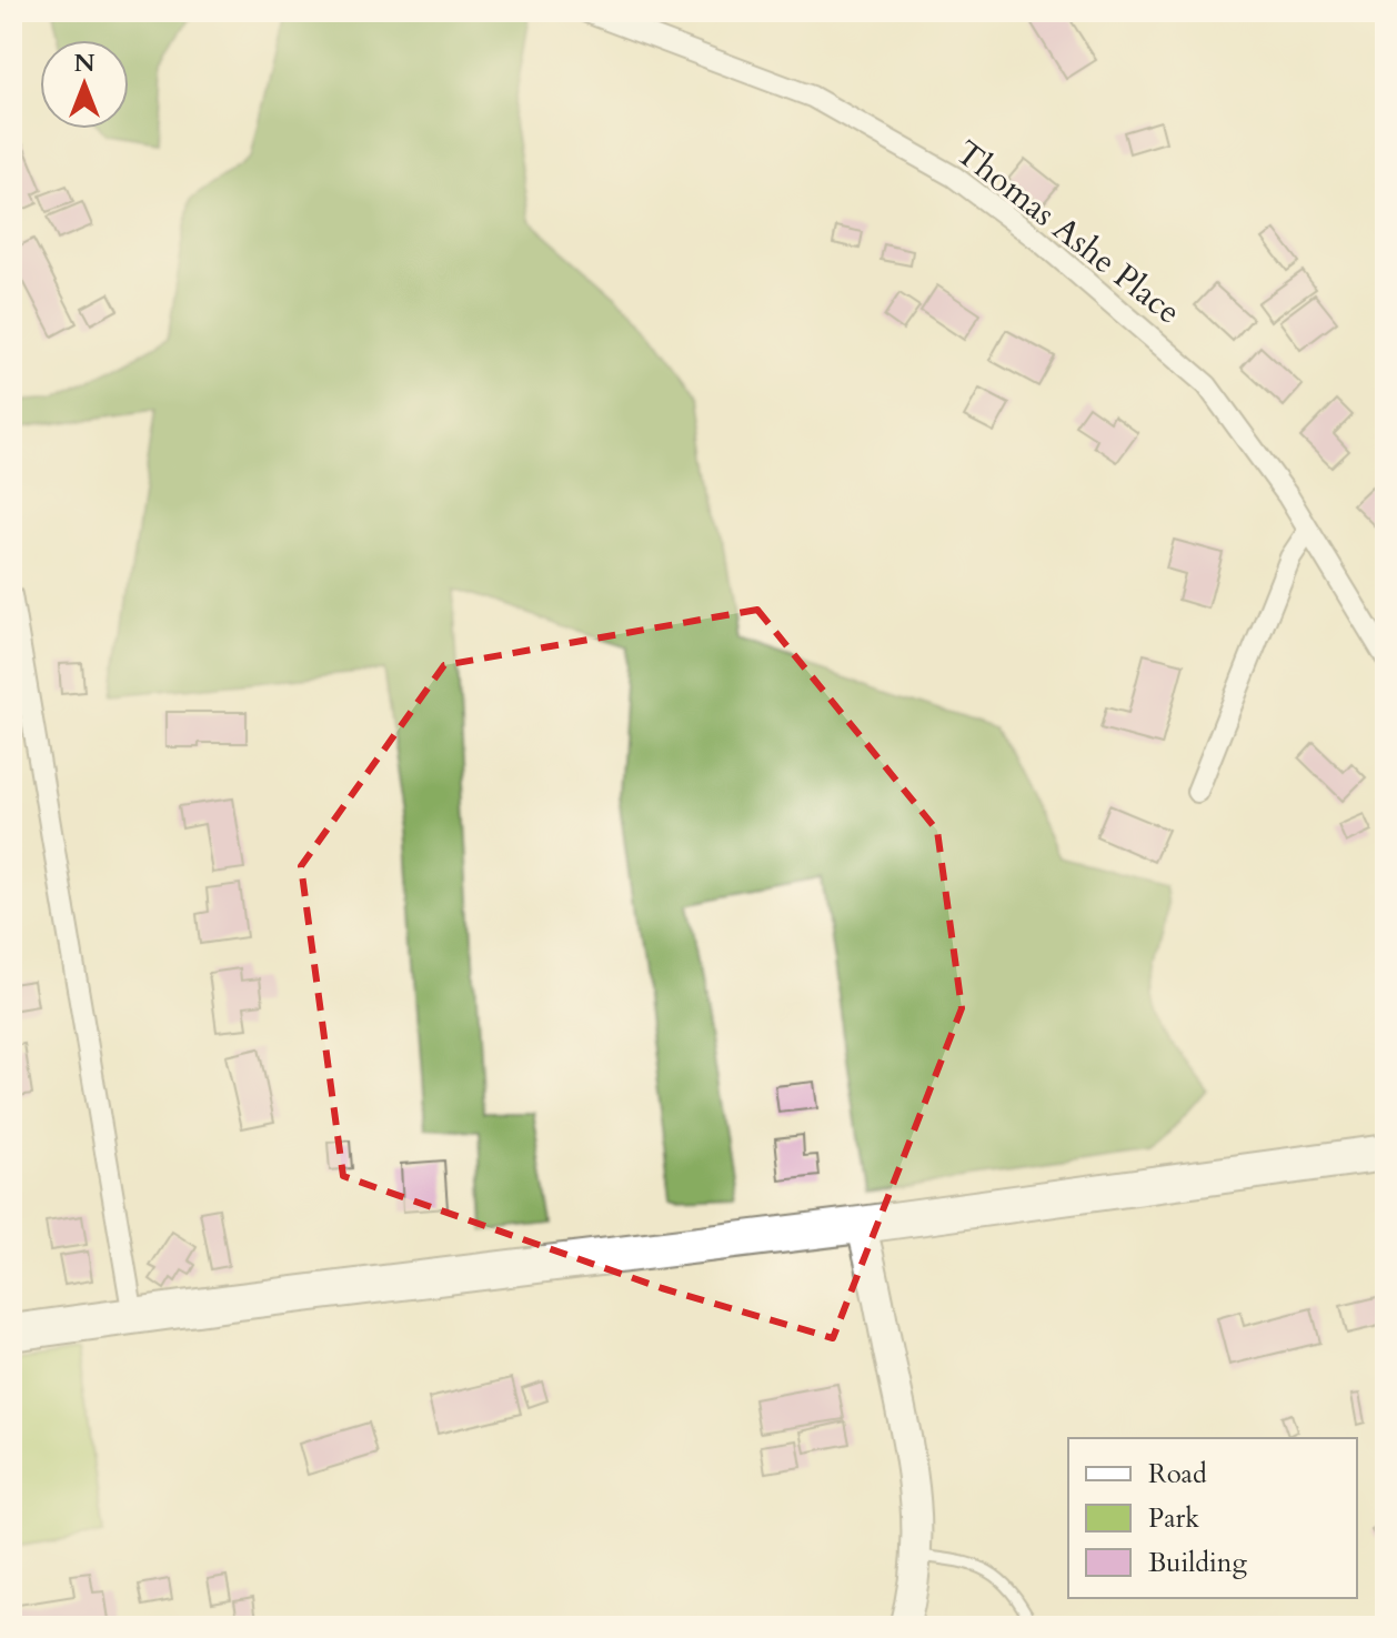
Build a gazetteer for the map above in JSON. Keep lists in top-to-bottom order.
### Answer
{
  "streets": {
    "street": ["Thomas Ashe Place"]
  },
  "legend": ["Road", "Park", "Building"],
  "north": "top"
}
